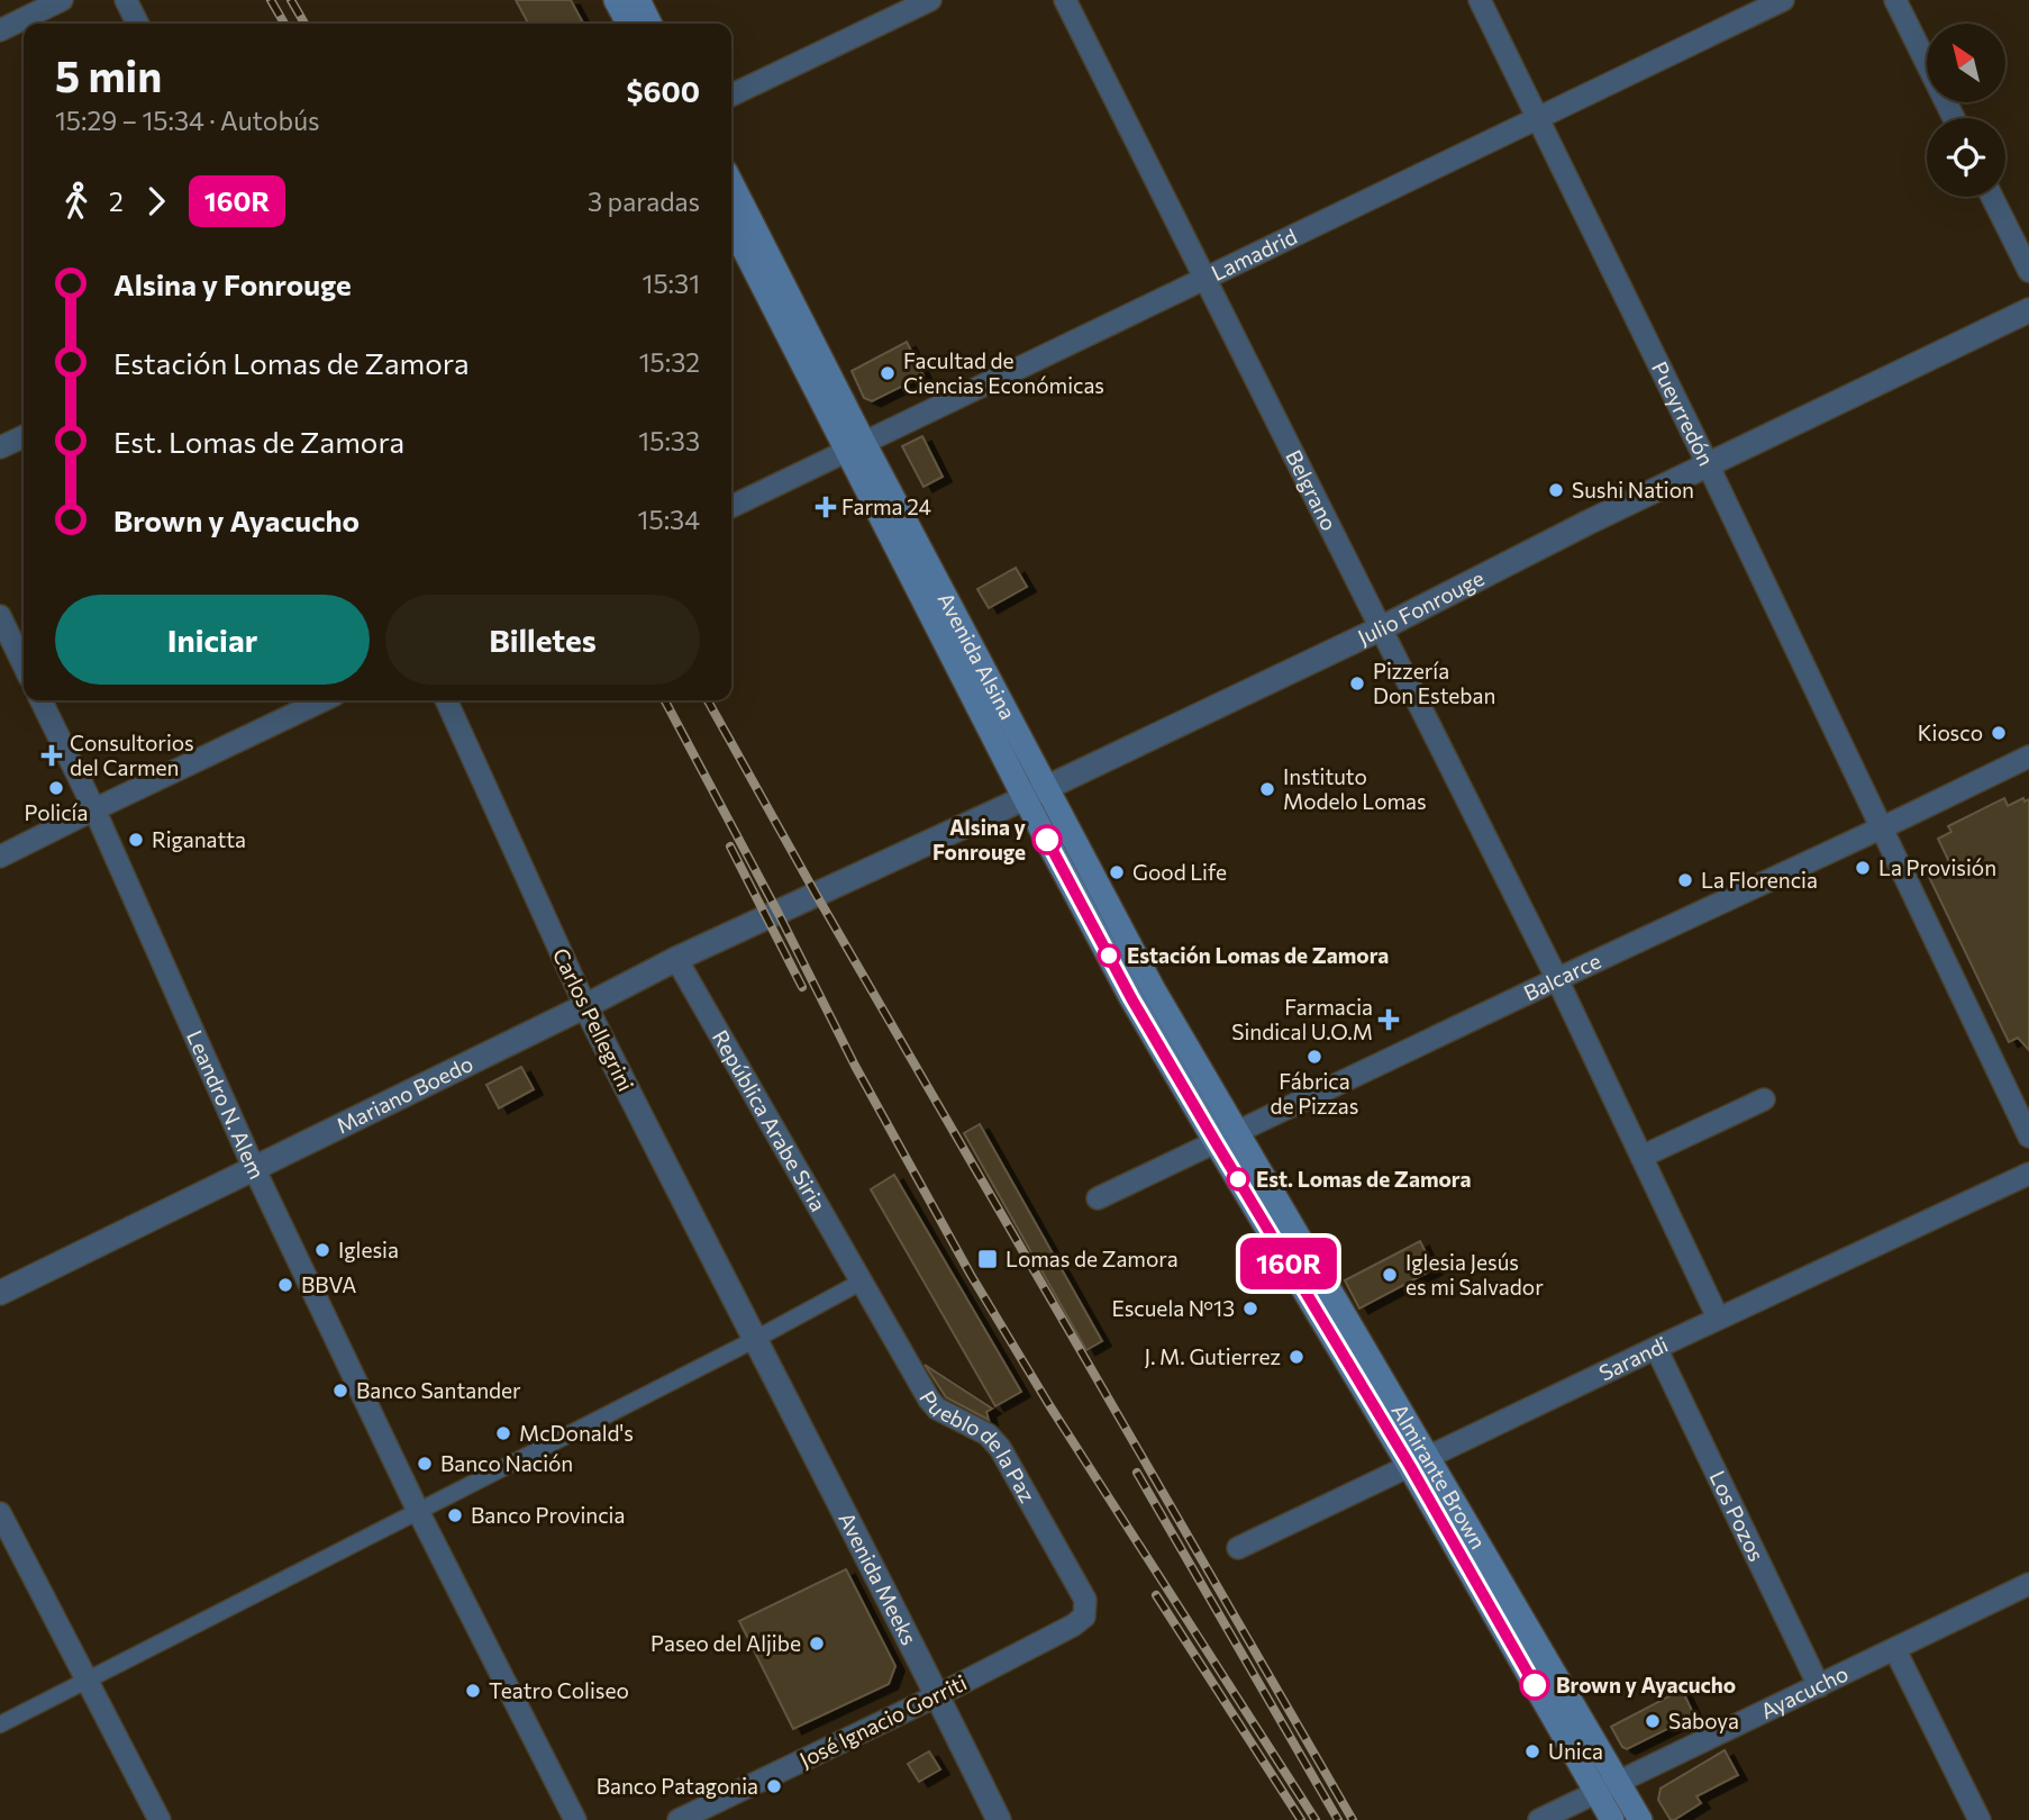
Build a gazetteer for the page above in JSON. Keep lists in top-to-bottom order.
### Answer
{
  "streets": {
    "main road": ["Avenida Alsina", "Almirante Brown"],
    "street": [
      "Lamadrid",
      "Pueyrredón",
      "Belgrano",
      "Julio Fonrouge",
      "Balcarce",
      "Carlos Pellegrini",
      "Mariano Boedo",
      "Leandro N. Alem",
      "República Arabe Siria",
      "Sarandi",
      "Pueblo de la Paz",
      "Los Pozos",
      "Avenida Meeks",
      "Ayacucho",
      "José Ignacio Gorriti"
    ]
  },
  "crossings": [
    ["Lamadrid", "Pueyrredón"],
    ["Lamadrid", "Belgrano"],
    ["Lamadrid", "Avenida Alsina"],
    ["Pueyrredón", "Julio Fonrouge"],
    ["Pueyrredón", "Balcarce"],
    ["Belgrano", "Julio Fonrouge"],
    ["Belgrano", "Balcarce"],
    ["Julio Fonrouge", "Avenida Alsina"],
    ["Julio Fonrouge", "Mariano Boedo"],
    ["Avenida Alsina", "Balcarce"],
    ["Avenida Alsina", "Almirante Brown"],
    ["Balcarce", "Almirante Brown"],
    ["Carlos Pellegrini", "Mariano Boedo"],
    ["Carlos Pellegrini", "Avenida Meeks"],
    ["Mariano Boedo", "Leandro N. Alem"],
    ["Mariano Boedo", "República Arabe Siria"],
    ["República Arabe Siria", "Pueblo de la Paz"],
    ["Sarandi", "Almirante Brown"],
    ["Sarandi", "Los Pozos"],
    ["Pueblo de la Paz", "José Ignacio Gorriti"],
    ["Almirante Brown", "Ayacucho"],
    ["Los Pozos", "Ayacucho"],
    ["Avenida Meeks", "José Ignacio Gorriti"]
  ],
  "places": {
    "other": [
      "Facultad de Ciencias Económicas",
      "Sushi Nation",
      "Pizzería Don Esteban",
      "Kiosco",
      "Policía",
      "Instituto Modelo Lomas",
      "Riganatta",
      "Alsina y Fonrouge",
      "La Provisión",
      "Good Life",
      "La Florencia",
      "Estación Lomas de Zamora",
      "Fábrica de Pizzas",
      "Est. Lomas de Zamora",
      "Iglesia",
      "Iglesia Jesús es mi Salvador",
      "BBVA",
      "Escuela Nº13",
      "J. M. Gutierrez",
      "Banco Santander",
      "McDonald's",
      "Banco Nación",
      "Banco Provincia",
      "Paseo del Aljibe",
      "Brown y Ayacucho",
      "Teatro Coliseo",
      "Saboya",
      "Unica",
      "Banco Patagonia"
    ],
    "health": ["Farma 24", "Consultorios del Carmen", "Farmacia Sindical U.O.M"],
    "transit": ["Lomas de Zamora"]
  },
  "lines": ["bus line 160R"],
  "north": "top left",
  "page": {
    "on_map": "160R",
    "heading": ["5 min", "15:29 – 15:34 · Autobús", "$600"],
    "legs": ["2", "160R", "3 paradas"],
    "list": [
      {
        "name": "Alsina y Fonrouge",
        "value": "15:31"
      },
      {
        "name": "Estación Lomas de Zamora",
        "value": "15:32"
      },
      {
        "name": "Est. Lomas de Zamora",
        "value": "15:33"
      },
      {
        "name": "Brown y Ayacucho",
        "value": "15:34"
      }
    ],
    "buttons": ["Iniciar", "Billetes"]
  }
}
